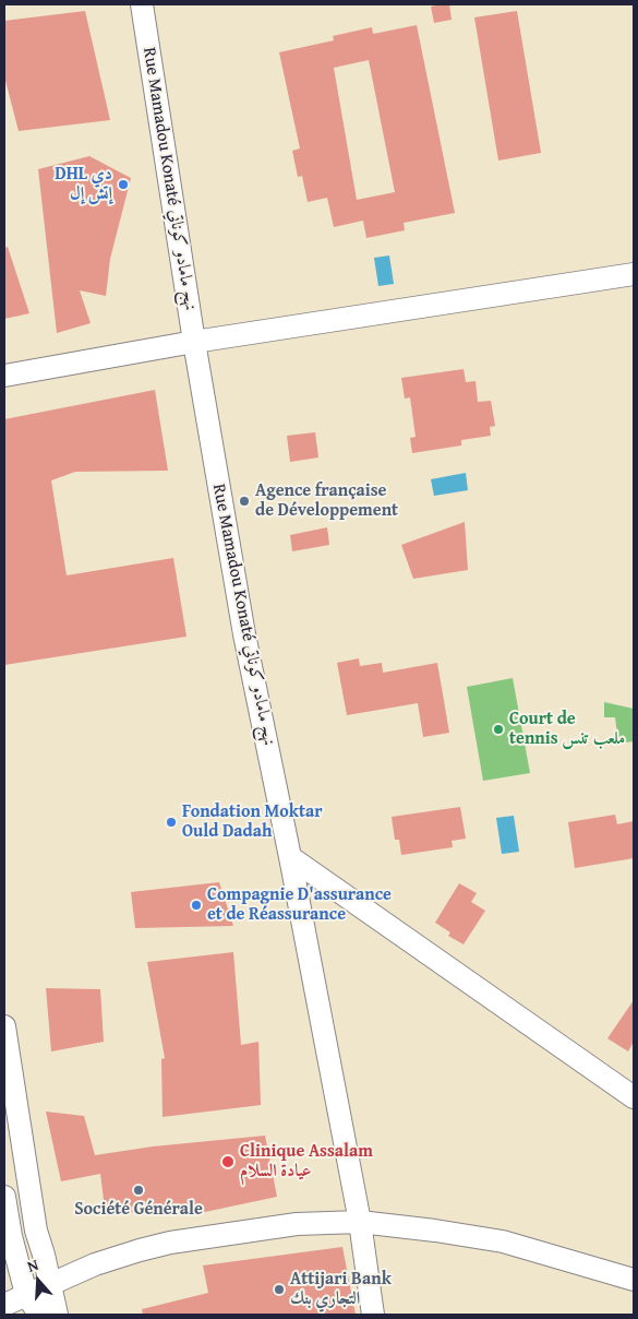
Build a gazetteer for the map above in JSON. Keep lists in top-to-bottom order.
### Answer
{
  "streets": {
    "street": ["Rue Mamadou Konaté نهج مامادو كوناتي"]
  },
  "places": [
    "DHL دي إتش إل",
    "Agence française de Développement",
    "Court de tennis ملعب تنس",
    "Fondation Moktar Ould Dadah",
    "Compagnie D'assurance et de Réassurance",
    "Clinique Assalam عيادة السلام",
    "Société Générale",
    "Attijari Bank التجاري بنك"
  ],
  "north": "top"
}
